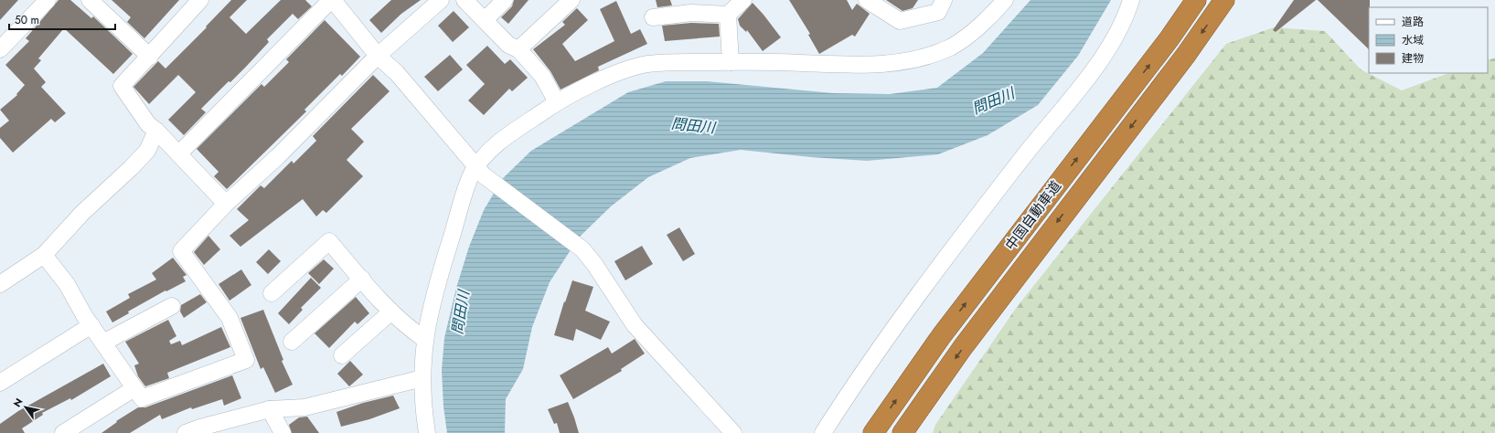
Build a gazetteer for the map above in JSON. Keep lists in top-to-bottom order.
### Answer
{
  "streets": {
    "highway": ["中国自動車道"]
  },
  "water": ["問田川"],
  "legend": ["道路", "水域", "建物"],
  "scale_bar": "50 m",
  "north": "top left"
}
